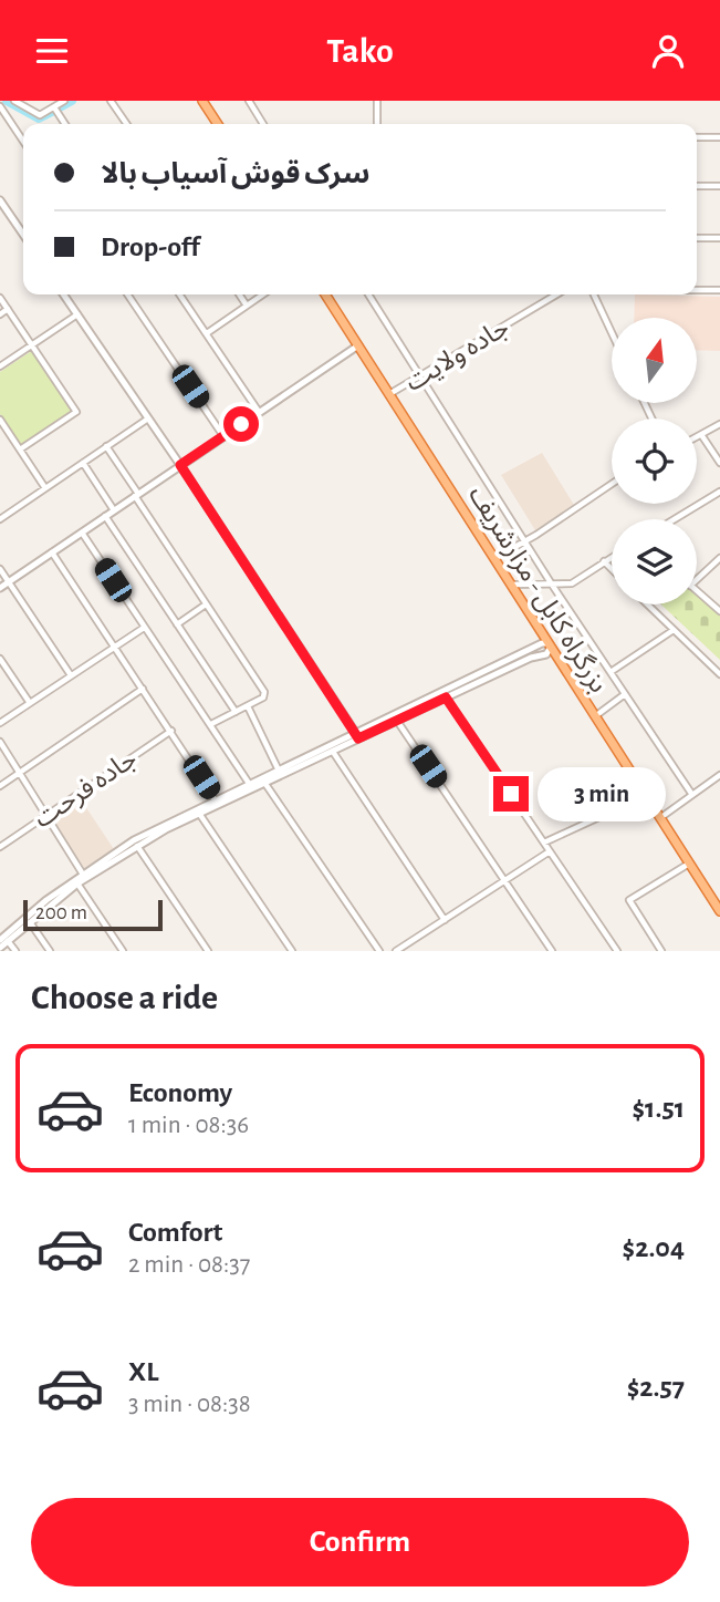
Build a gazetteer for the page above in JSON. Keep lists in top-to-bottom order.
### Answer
{
  "streets": {
    "highway": ["بزرگراه کابل - مزارشریف"],
    "street": ["جاده ولایت", "جاده فرحت"]
  },
  "crossings": [
    ["جاده ولایت", "بزرگراه کابل - مزارشریف"]
  ],
  "scale_bar": "200 m",
  "north": "top",
  "page": {
    "header": "Tako",
    "banner": ["سرک قوش آسیاب بالا", "Drop-off"],
    "bubble": "3 min",
    "scale": "200 m",
    "heading": "Choose a ride",
    "list": [
      {
        "name": "Economy",
        "note": "1 min · 08:36",
        "value": "$1.51"
      },
      {
        "name": "Comfort",
        "note": "2 min · 08:37",
        "value": "$2.04"
      },
      {
        "name": "XL",
        "note": "3 min · 08:38",
        "value": "$2.57"
      }
    ],
    "buttons": "Confirm"
  }
}
